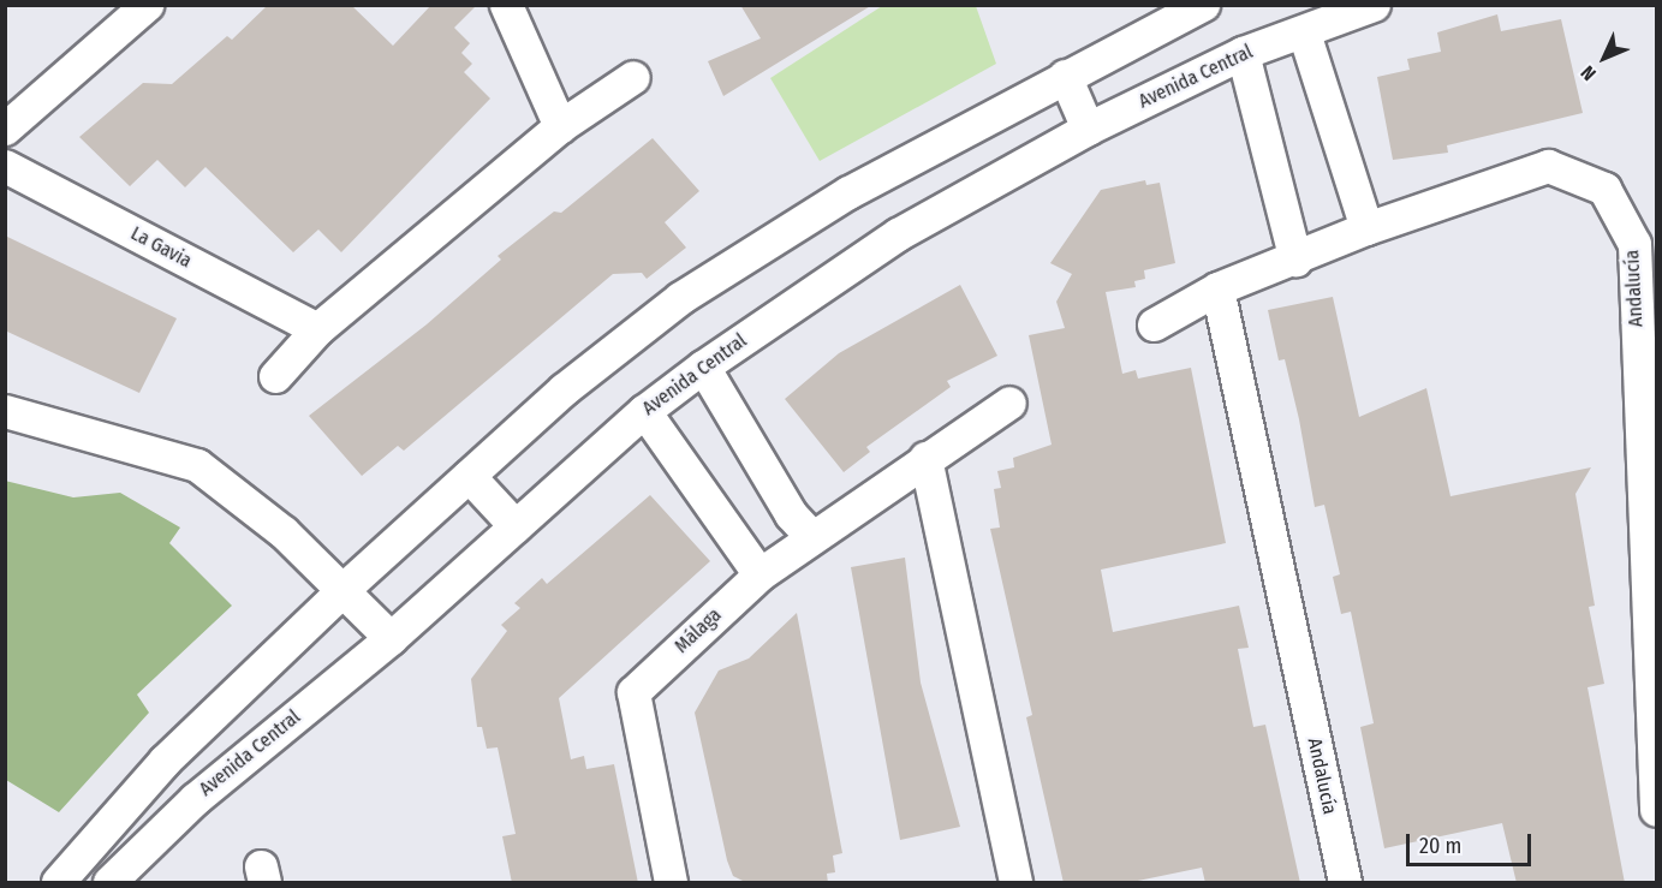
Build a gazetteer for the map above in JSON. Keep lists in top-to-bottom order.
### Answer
{
  "streets": {
    "street": [
      "Avenida Central",
      "La Gavia",
      "Andalucía",
      "Málaga"
    ]
  },
  "scale_bar": "20 m",
  "north": "bottom left"
}
